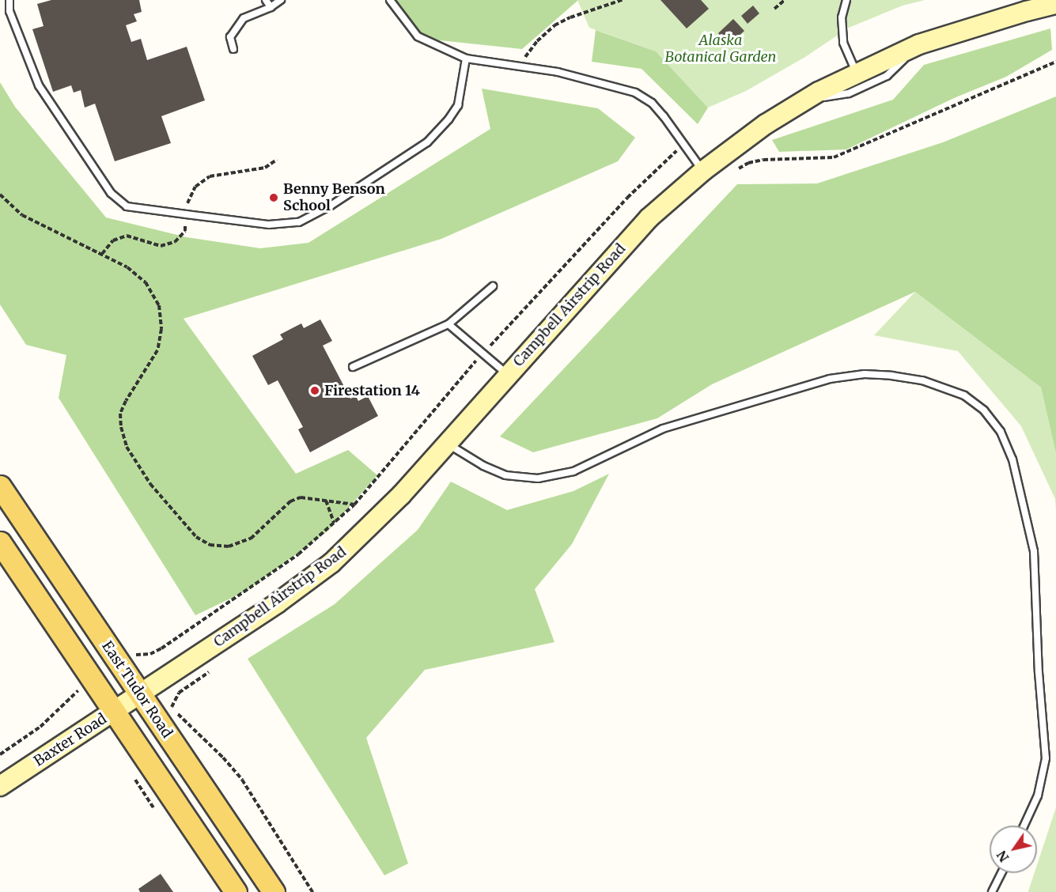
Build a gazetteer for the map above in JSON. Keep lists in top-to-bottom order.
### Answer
{
  "streets": {
    "main road": ["East Tudor Road"],
    "street": ["Campbell Airstrip Road", "Baxter Road"]
  },
  "crossings": [
    ["Campbell Airstrip Road", "East Tudor Road"],
    ["Campbell Airstrip Road", "Baxter Road"],
    ["East Tudor Road", "Baxter Road"]
  ],
  "parks": ["Alaska Botanical Garden"],
  "places": ["Benny Benson School", "Firestation 14"],
  "north": "bottom left"
}
